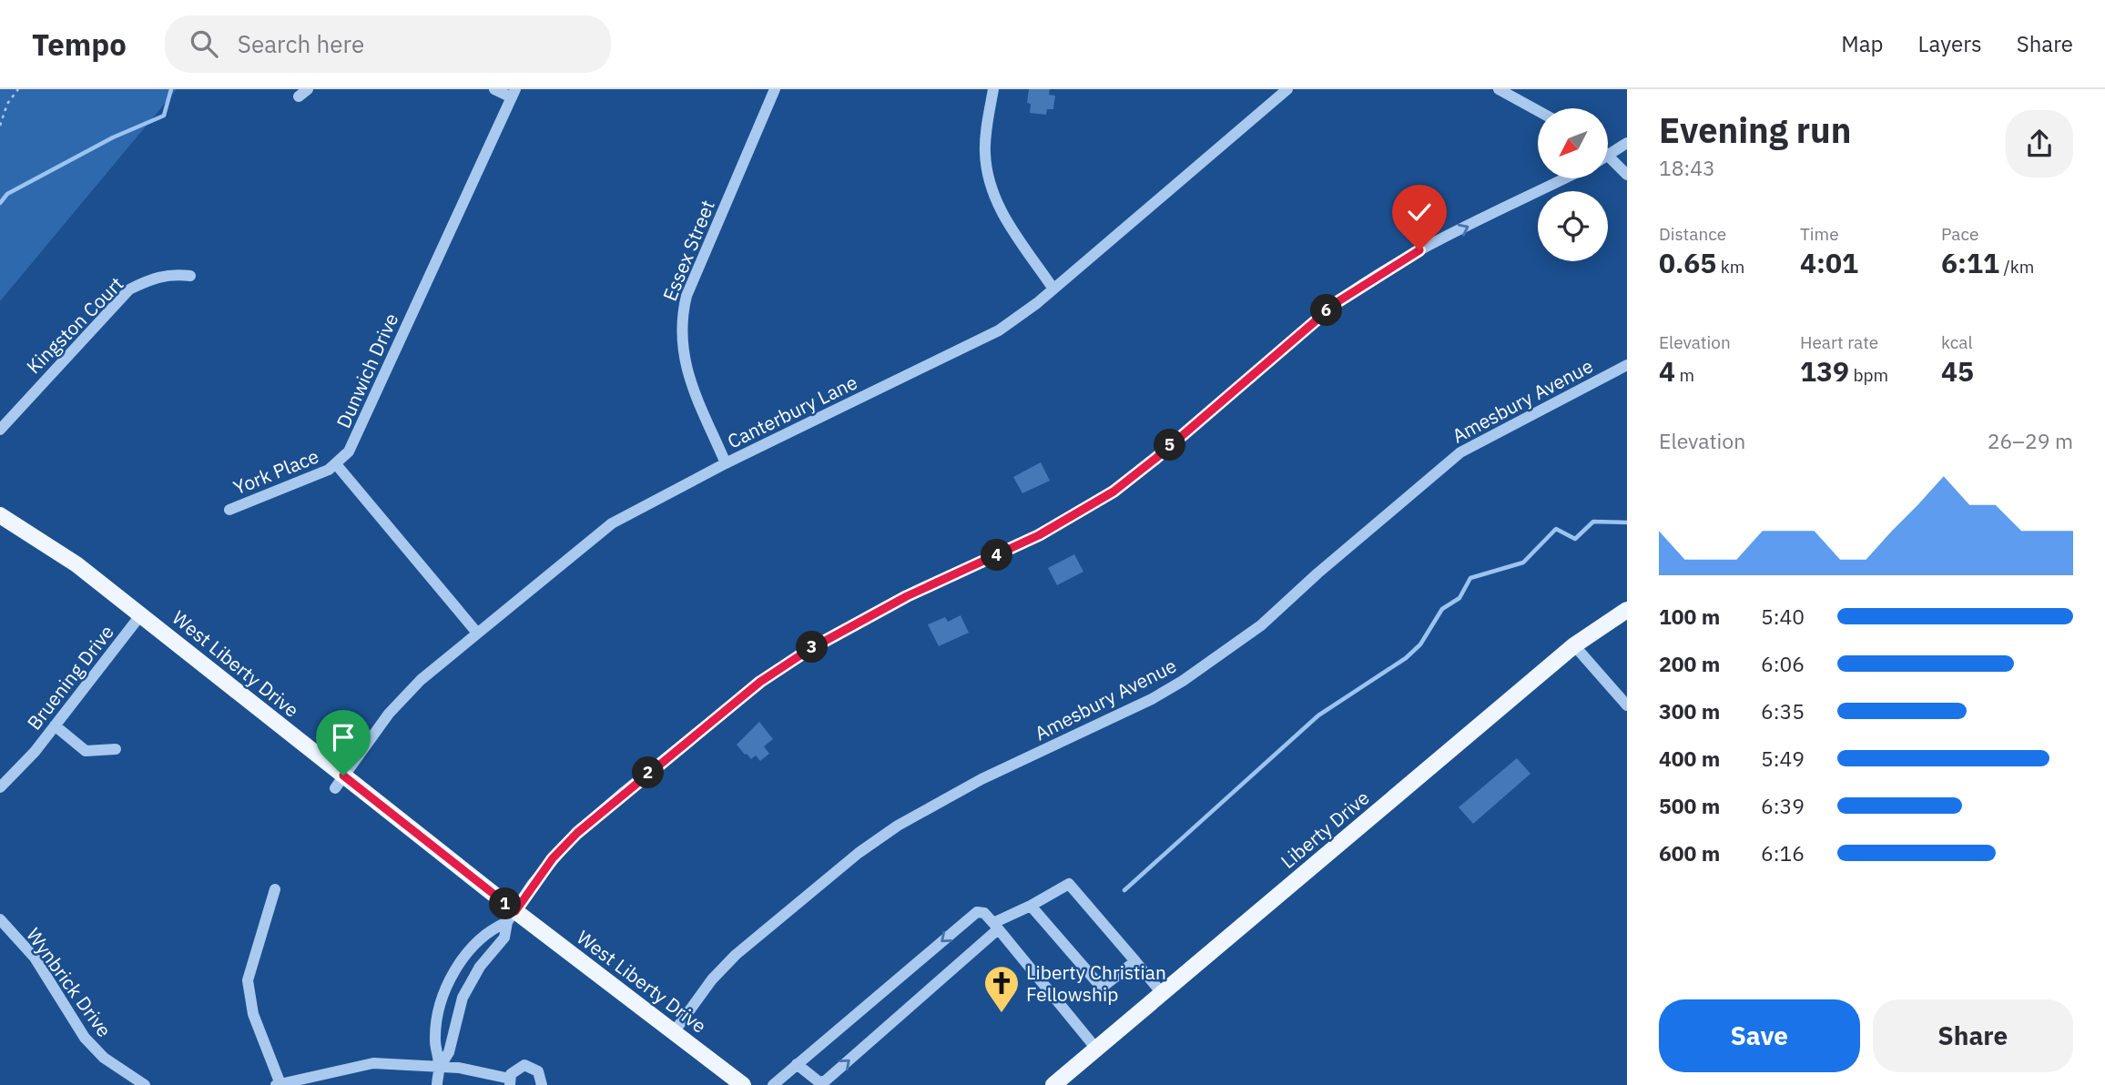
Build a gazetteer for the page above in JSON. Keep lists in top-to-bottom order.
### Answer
{
  "streets": {
    "main road": ["West Liberty Drive", "Liberty Drive"],
    "street": [
      "Essex Street",
      "Kingston Court",
      "Dunwich Drive",
      "Amesbury Avenue",
      "Canterbury Lane",
      "York Place",
      "Bruening Drive",
      "Wynbrick Drive"
    ]
  },
  "crossings": [
    ["Essex Street", "Canterbury Lane"],
    ["Dunwich Drive", "York Place"],
    ["Amesbury Avenue", "West Liberty Drive"],
    ["Canterbury Lane", "West Liberty Drive"],
    ["West Liberty Drive", "Bruening Drive"]
  ],
  "places": {
    "church": ["Liberty Christian Fellowship"]
  },
  "north": "bottom left",
  "page": {
    "header": "Tempo",
    "search": "Search here",
    "nav": ["Map", "Layers", "Share"],
    "heading": ["Evening run", "18:43"],
    "stats": [
      ["Distance", "0.65 km"],
      ["Time", "4:01"],
      ["Pace", "6:11 /km"],
      ["Elevation", "4 m"],
      ["Heart rate", "139 bpm"],
      ["kcal", "45"]
    ],
    "pins": [
      "6",
      "5",
      "4",
      "3",
      "2",
      "1"
    ],
    "chart": ["Elevation", "26–29 m"],
    "list": [
      {
        "name": "100 m",
        "note": "5:40"
      },
      {
        "name": "200 m",
        "note": "6:06"
      },
      {
        "name": "300 m",
        "note": "6:35"
      },
      {
        "name": "400 m",
        "note": "5:49"
      },
      {
        "name": "500 m",
        "note": "6:39"
      },
      {
        "name": "600 m",
        "note": "6:16"
      }
    ],
    "buttons": ["Save", "Share"]
  }
}
